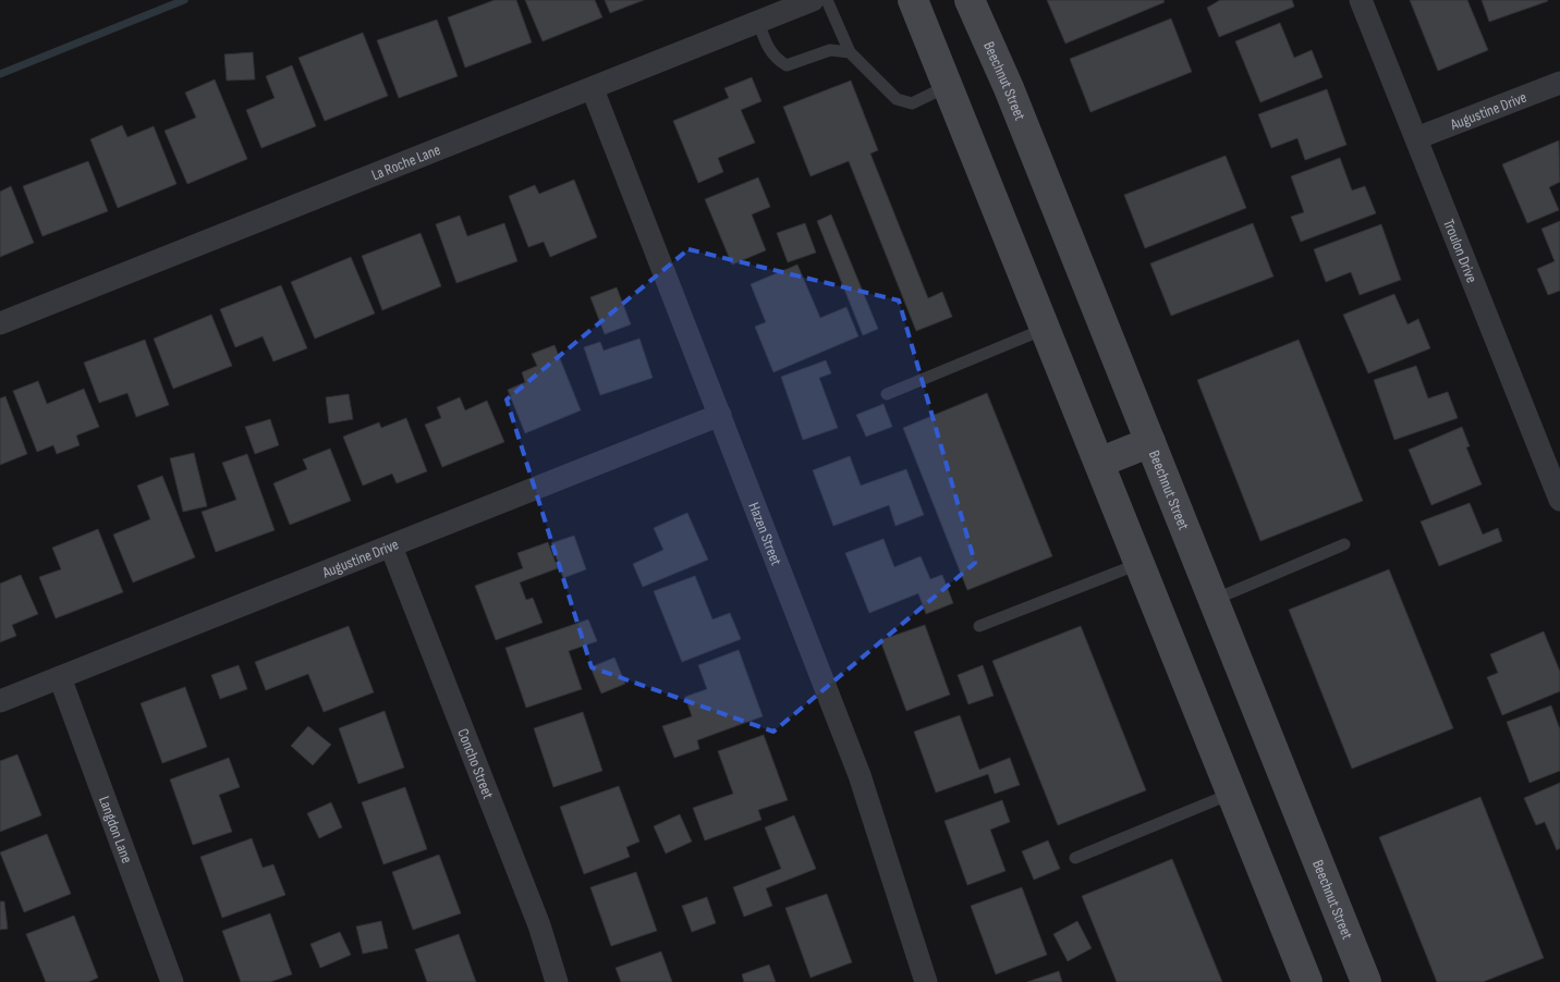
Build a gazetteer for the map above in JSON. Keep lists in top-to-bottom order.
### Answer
{
  "streets": {
    "main road": ["Beechnut Street"],
    "street": [
      "Augustine Drive",
      "La Roche Lane",
      "Troulon Drive",
      "Hazen Street",
      "Concho Street",
      "Langdon Lane"
    ]
  },
  "crossings": [
    ["Augustine Drive", "Troulon Drive"],
    ["Augustine Drive", "Hazen Street"],
    ["Augustine Drive", "Concho Street"],
    ["Augustine Drive", "Langdon Lane"],
    ["La Roche Lane", "Hazen Street"]
  ]
}
